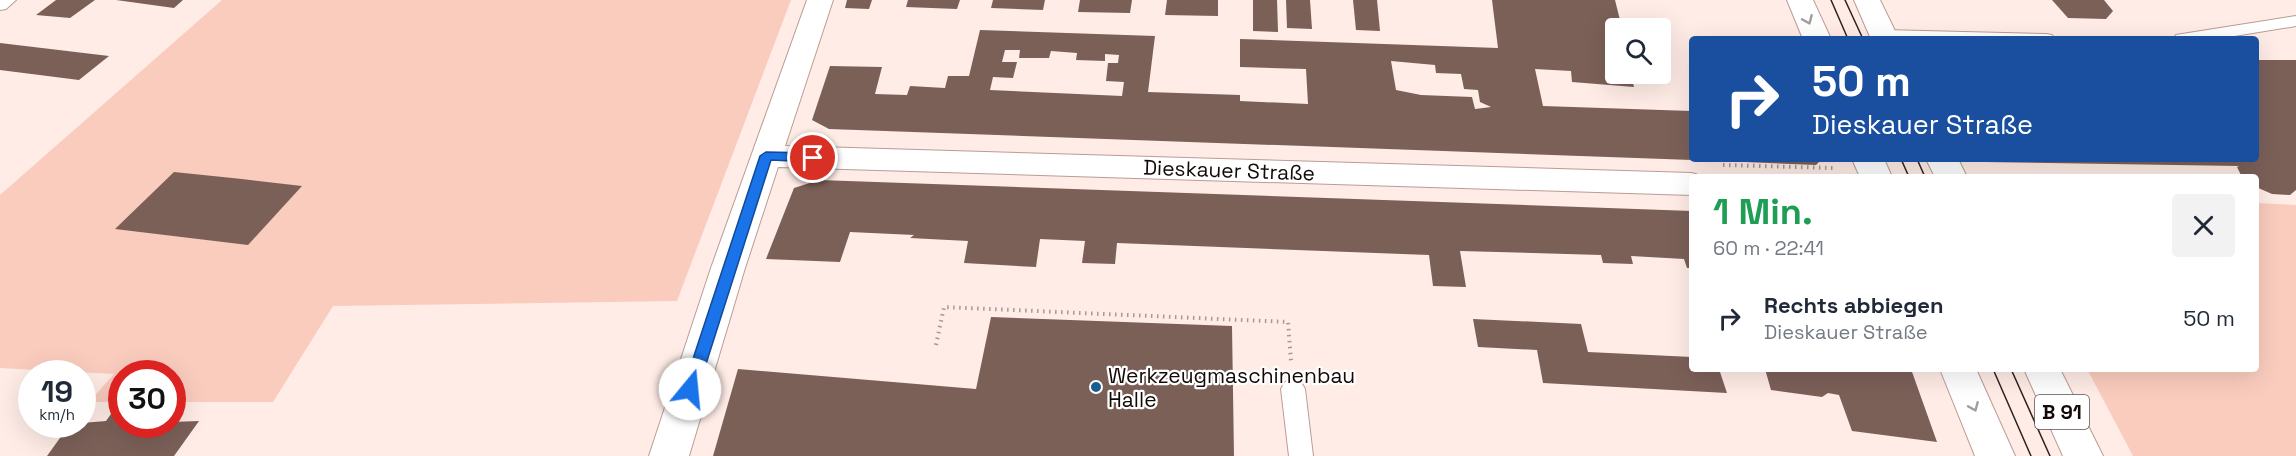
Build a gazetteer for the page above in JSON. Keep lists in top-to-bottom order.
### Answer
{
  "streets": {
    "street": ["Dieskauer Straße", "B 91"]
  },
  "places": ["Werkzeugmaschinenbau Halle"],
  "page": {
    "turn": ["50 m", "Dieskauer Straße"],
    "heading": ["1 Min.", "60 m · 22:41"],
    "list": [
      {
        "name": "Rechts abbiegen",
        "note": "Dieskauer Straße",
        "value": "50 m"
      }
    ],
    "speed": "19 km/h",
    "limit": "30"
  }
}
